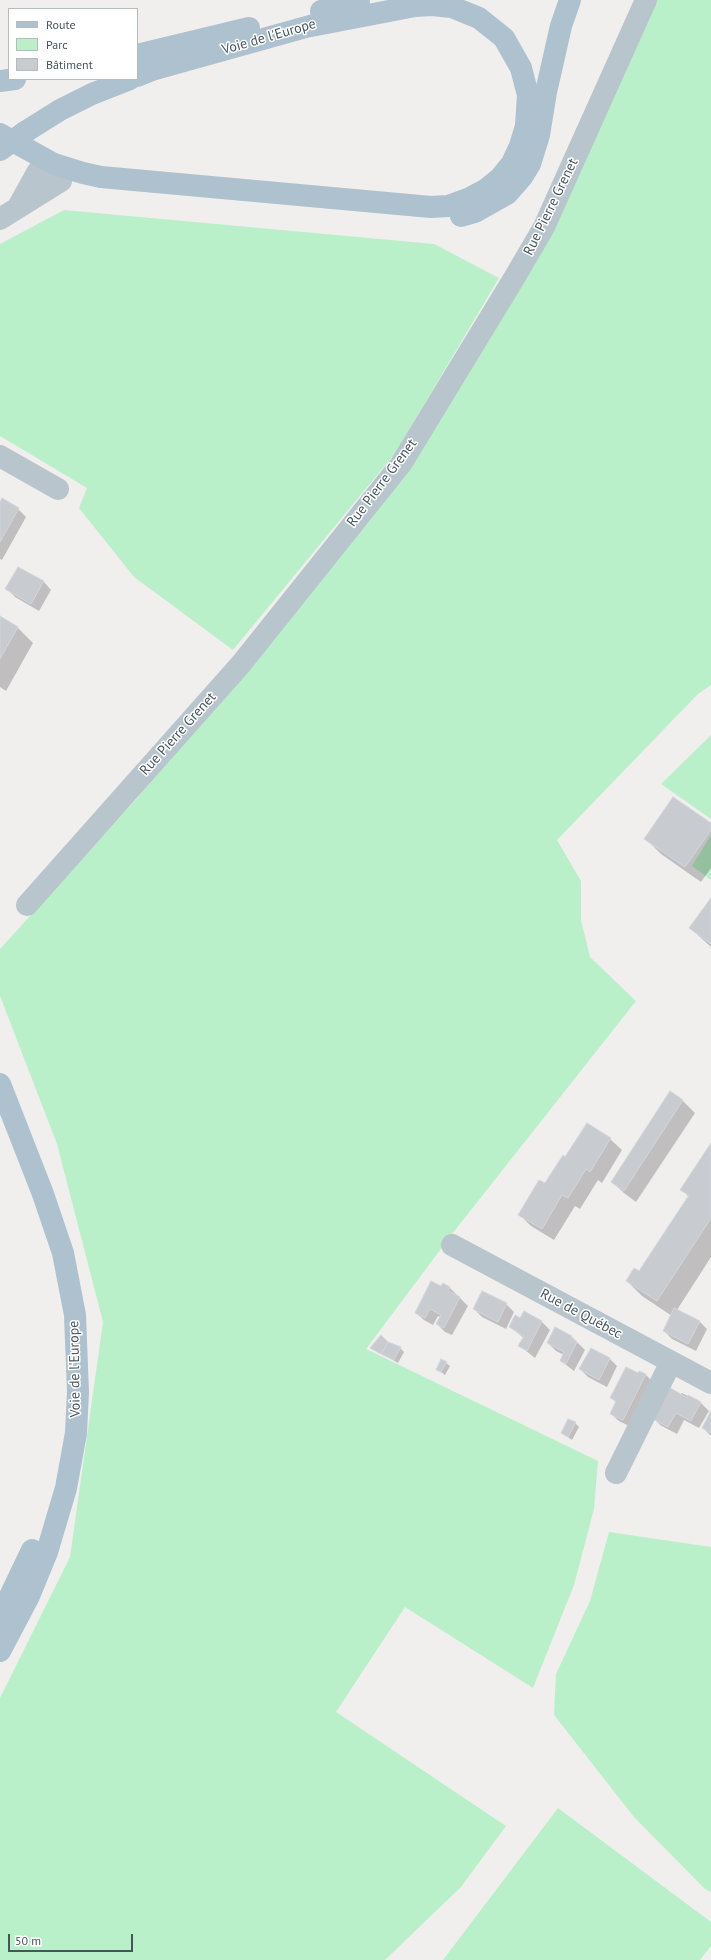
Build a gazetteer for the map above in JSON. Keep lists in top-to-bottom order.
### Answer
{
  "streets": {
    "main road": ["Voie de l'Europe"],
    "street": ["Rue Pierre Grenet", "Rue de Québec"]
  },
  "legend": ["Route", "Parc", "Bâtiment"],
  "scale_bar": "50 m"
}
